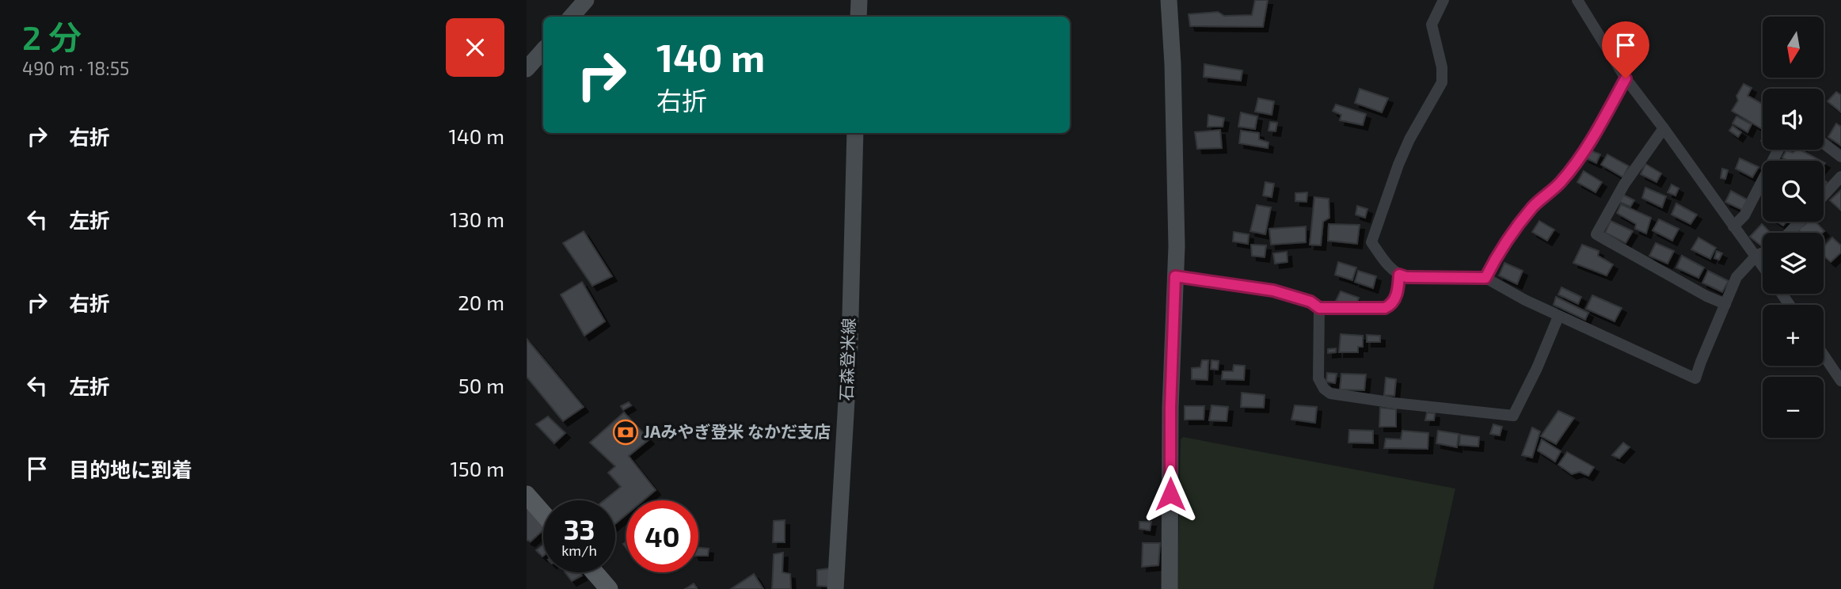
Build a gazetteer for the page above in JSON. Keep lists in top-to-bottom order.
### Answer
{
  "streets": {
    "street": ["石森登米線"]
  },
  "places": {
    "bank": ["JAみやぎ登米 なかだ支店"]
  },
  "north": "bottom",
  "page": {
    "heading": ["2 分", "490 m · 18:55"],
    "map_buttons": ["+", "−"],
    "turn": ["140 m", "右折"],
    "list": [
      {
        "name": "右折",
        "value": "140 m"
      },
      {
        "name": "左折",
        "value": "130 m"
      },
      {
        "name": "右折",
        "value": "20 m"
      },
      {
        "name": "左折",
        "value": "50 m"
      },
      {
        "name": "目的地に到着",
        "value": "150 m"
      }
    ],
    "speed": "33 km/h",
    "limit": "40"
  }
}
